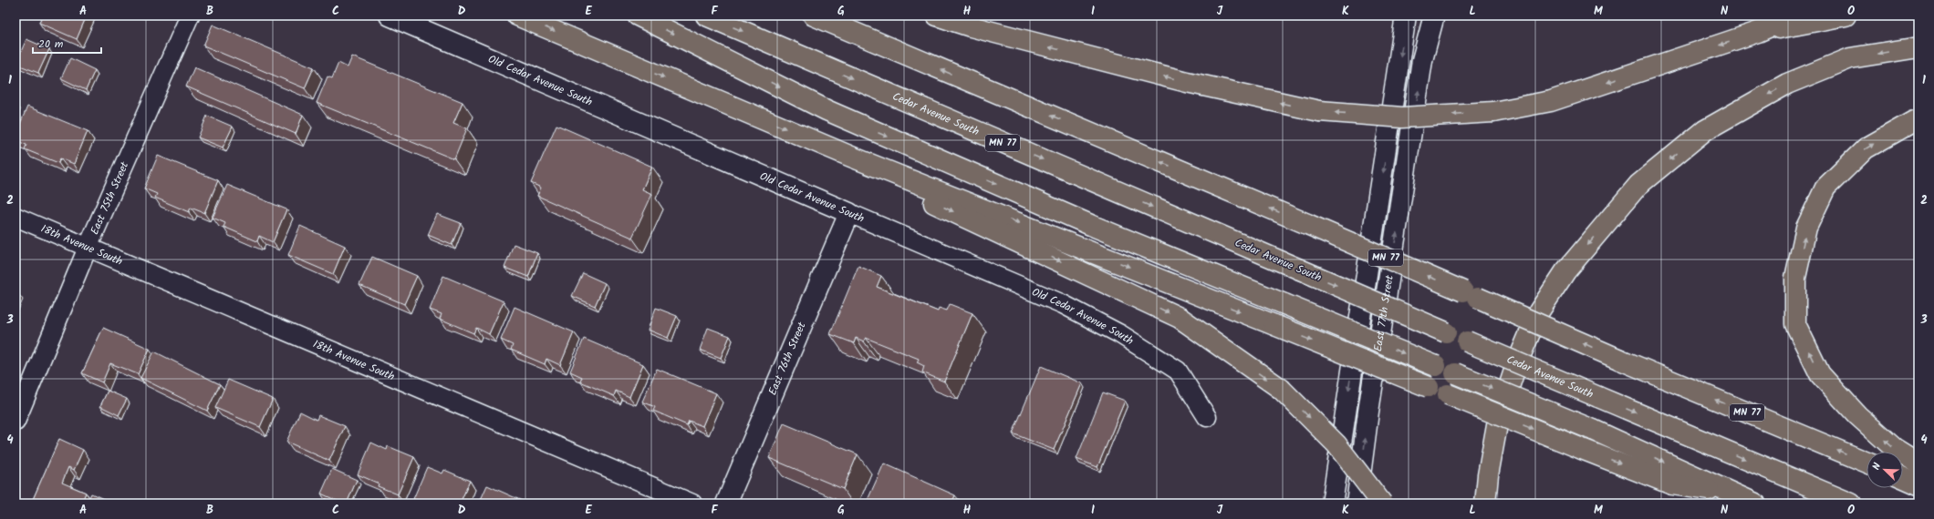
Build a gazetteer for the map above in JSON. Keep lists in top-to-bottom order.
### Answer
{
  "streets": {
    "highway": ["Cedar Avenue South", "MN 77"],
    "street": [
      "Old Cedar Avenue South",
      "East 75th Street",
      "18th Avenue South",
      "East 77th Street",
      "East 76th Street"
    ]
  },
  "crossings": [
    ["Old Cedar Avenue South", "East 76th Street"],
    ["East 75th Street", "18th Avenue South"]
  ],
  "scale_bar": "20 m",
  "north": "top left",
  "grid": {
    "columns": [
      "A",
      "B",
      "C",
      "D",
      "E",
      "F",
      "G",
      "H",
      "I",
      "J",
      "K",
      "L",
      "M",
      "N",
      "O"
    ],
    "rows": [
      "1",
      "2",
      "3",
      "4"
    ]
  }
}
